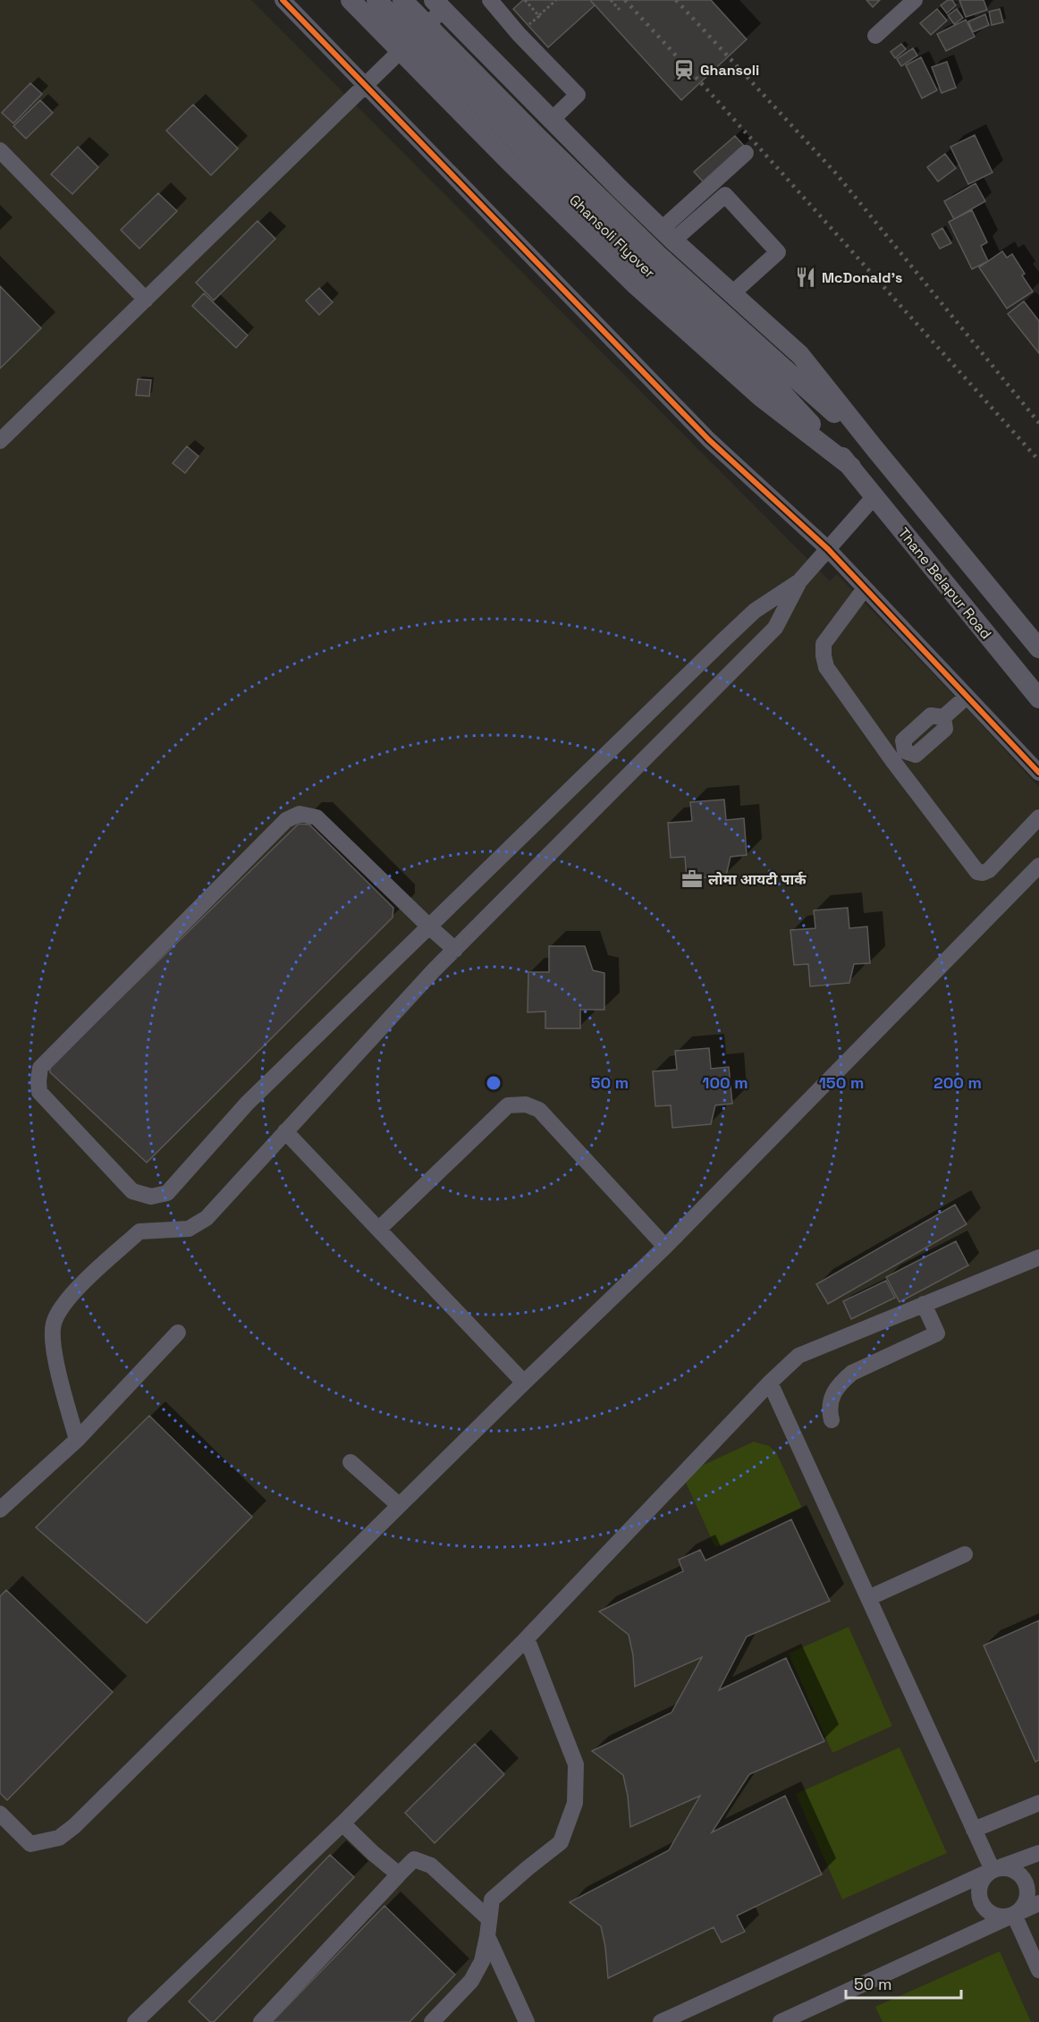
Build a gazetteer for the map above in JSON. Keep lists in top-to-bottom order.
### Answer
{
  "streets": {
    "main road": ["Ghansoli Flyover", "Thane Belapur Road"]
  },
  "crossings": [
    ["Ghansoli Flyover", "Thane Belapur Road"]
  ],
  "places": {
    "station": ["Ghansoli"],
    "restaurant": ["McDonald's"],
    "office": ["लोमा आयटी पार्क"]
  },
  "scale_bar": "50 m",
  "rings": [
    "50 m",
    "100 m",
    "150 m",
    "200 m"
  ]
}
